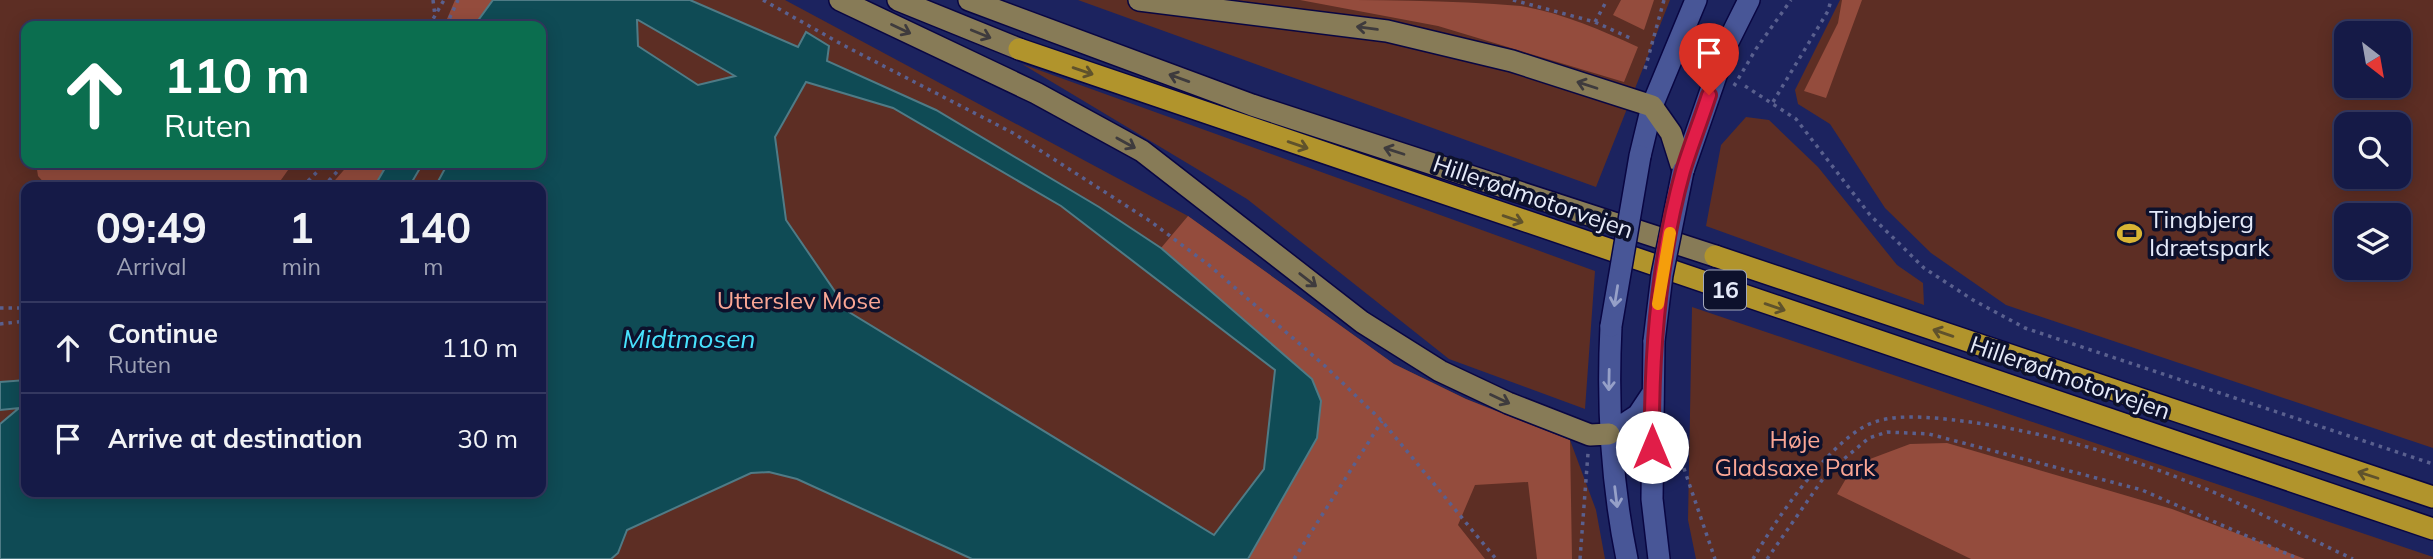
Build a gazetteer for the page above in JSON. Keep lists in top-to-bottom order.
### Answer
{
  "streets": {
    "highway": ["Hillerødmotorvejen", "16"]
  },
  "water": ["Midtmosen"],
  "parks": ["Utterslev Mose", "Høje Gladsaxe Park"],
  "places": {
    "sports": ["Tingbjerg Idrætspark"]
  },
  "north": "bottom right",
  "page": {
    "turn": ["110 m", "Ruten"],
    "eta": [
      "09:49",
      "Arrival",
      "1",
      "min",
      "140",
      "m"
    ],
    "list": [
      {
        "name": "Continue",
        "note": "Ruten",
        "value": "110 m"
      },
      {
        "name": "Arrive at destination",
        "value": "30 m"
      }
    ]
  }
}
